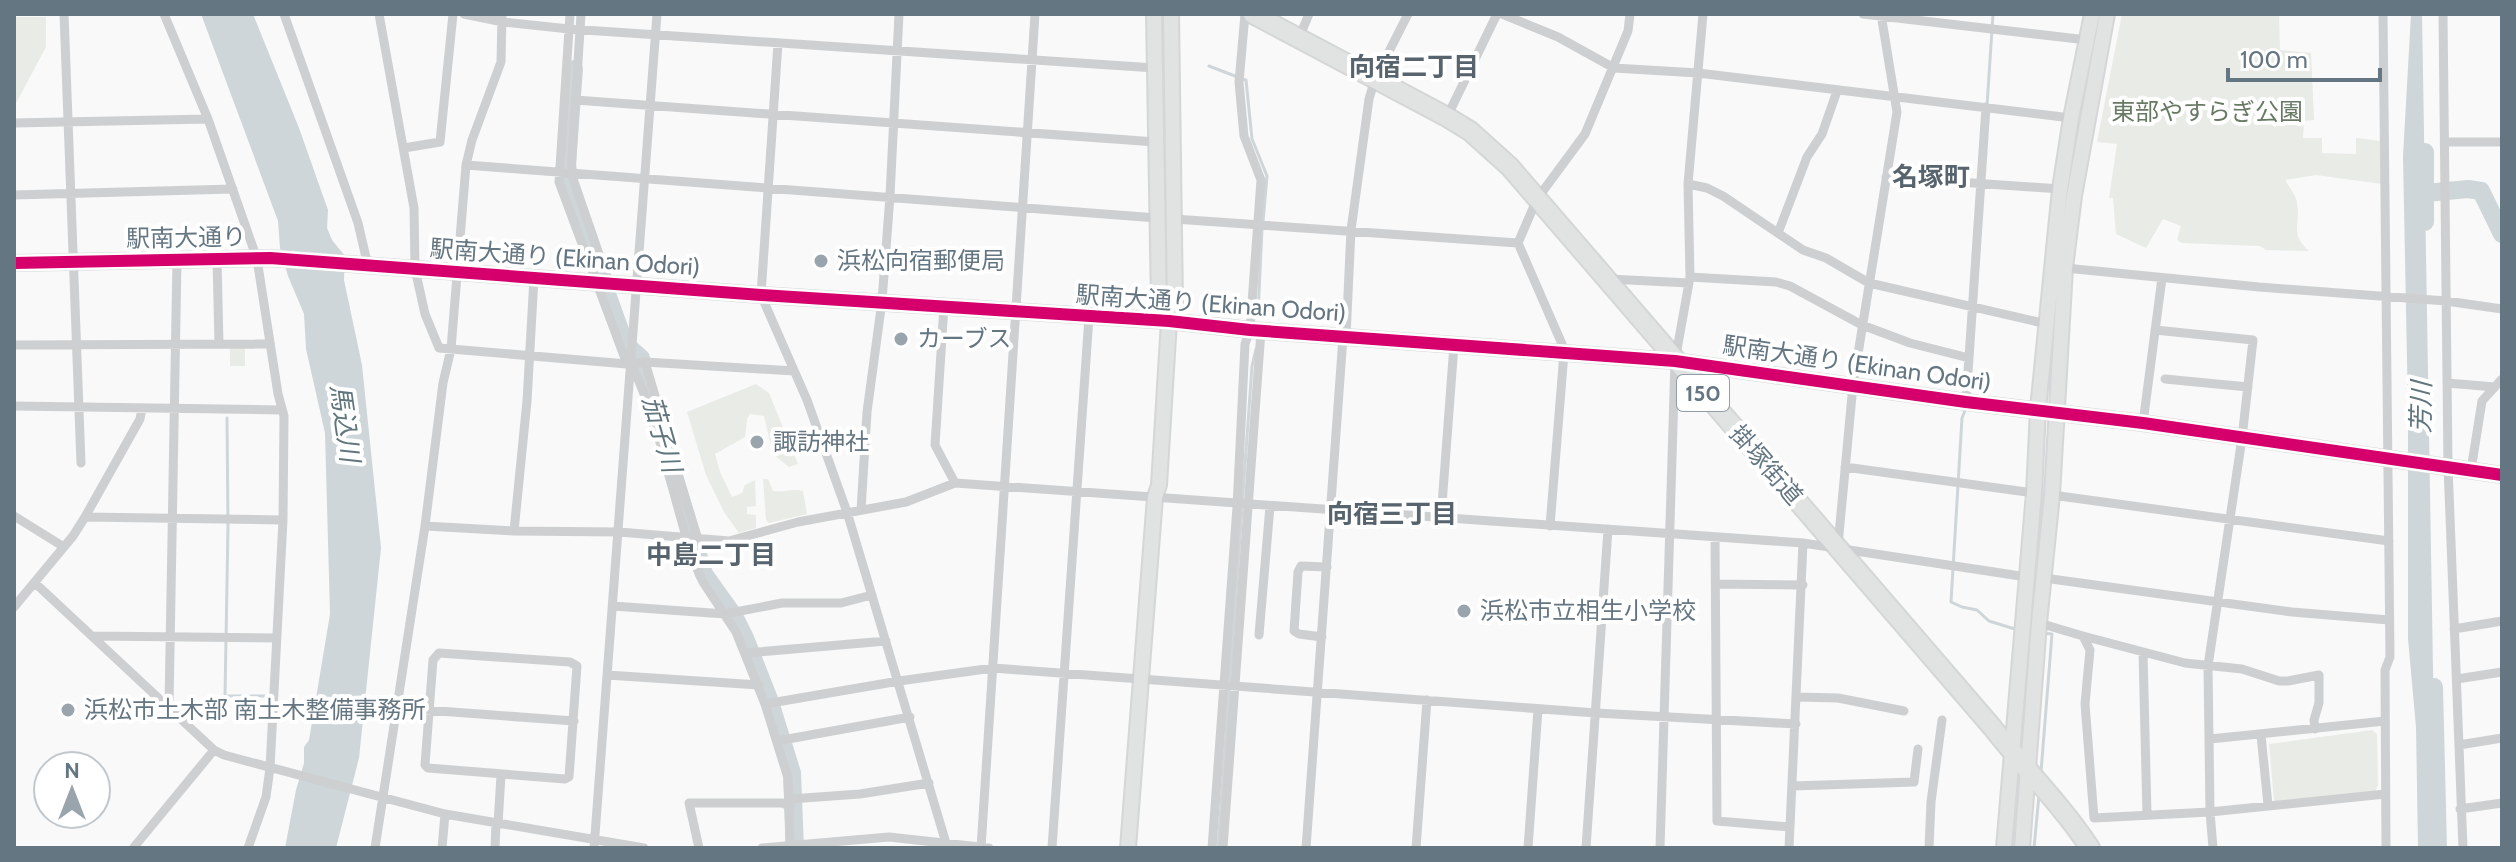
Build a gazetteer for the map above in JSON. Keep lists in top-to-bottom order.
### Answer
{
  "streets": {
    "highway": ["150", "掛塚街道"],
    "street": ["駅南大通り", "駅南大通り (Ekinan Odori)"]
  },
  "crossings": [
    ["駅南大通り", "駅南大通り (Ekinan Odori)"],
    ["駅南大通り (Ekinan Odori)", "掛塚街道"]
  ],
  "districts": [
    "向宿二丁目",
    "名塚町",
    "向宿三丁目",
    "中島二丁目"
  ],
  "water": ["芳川", "馬込川", "茄子川"],
  "parks": ["東部やすらぎ公園"],
  "places": [
    "浜松向宿郵便局",
    "カーブス",
    "諏訪神社",
    "浜松市立相生小学校",
    "浜松市土木部 南土木整備事務所"
  ],
  "scale_bar": "100 m",
  "north": "top"
}
